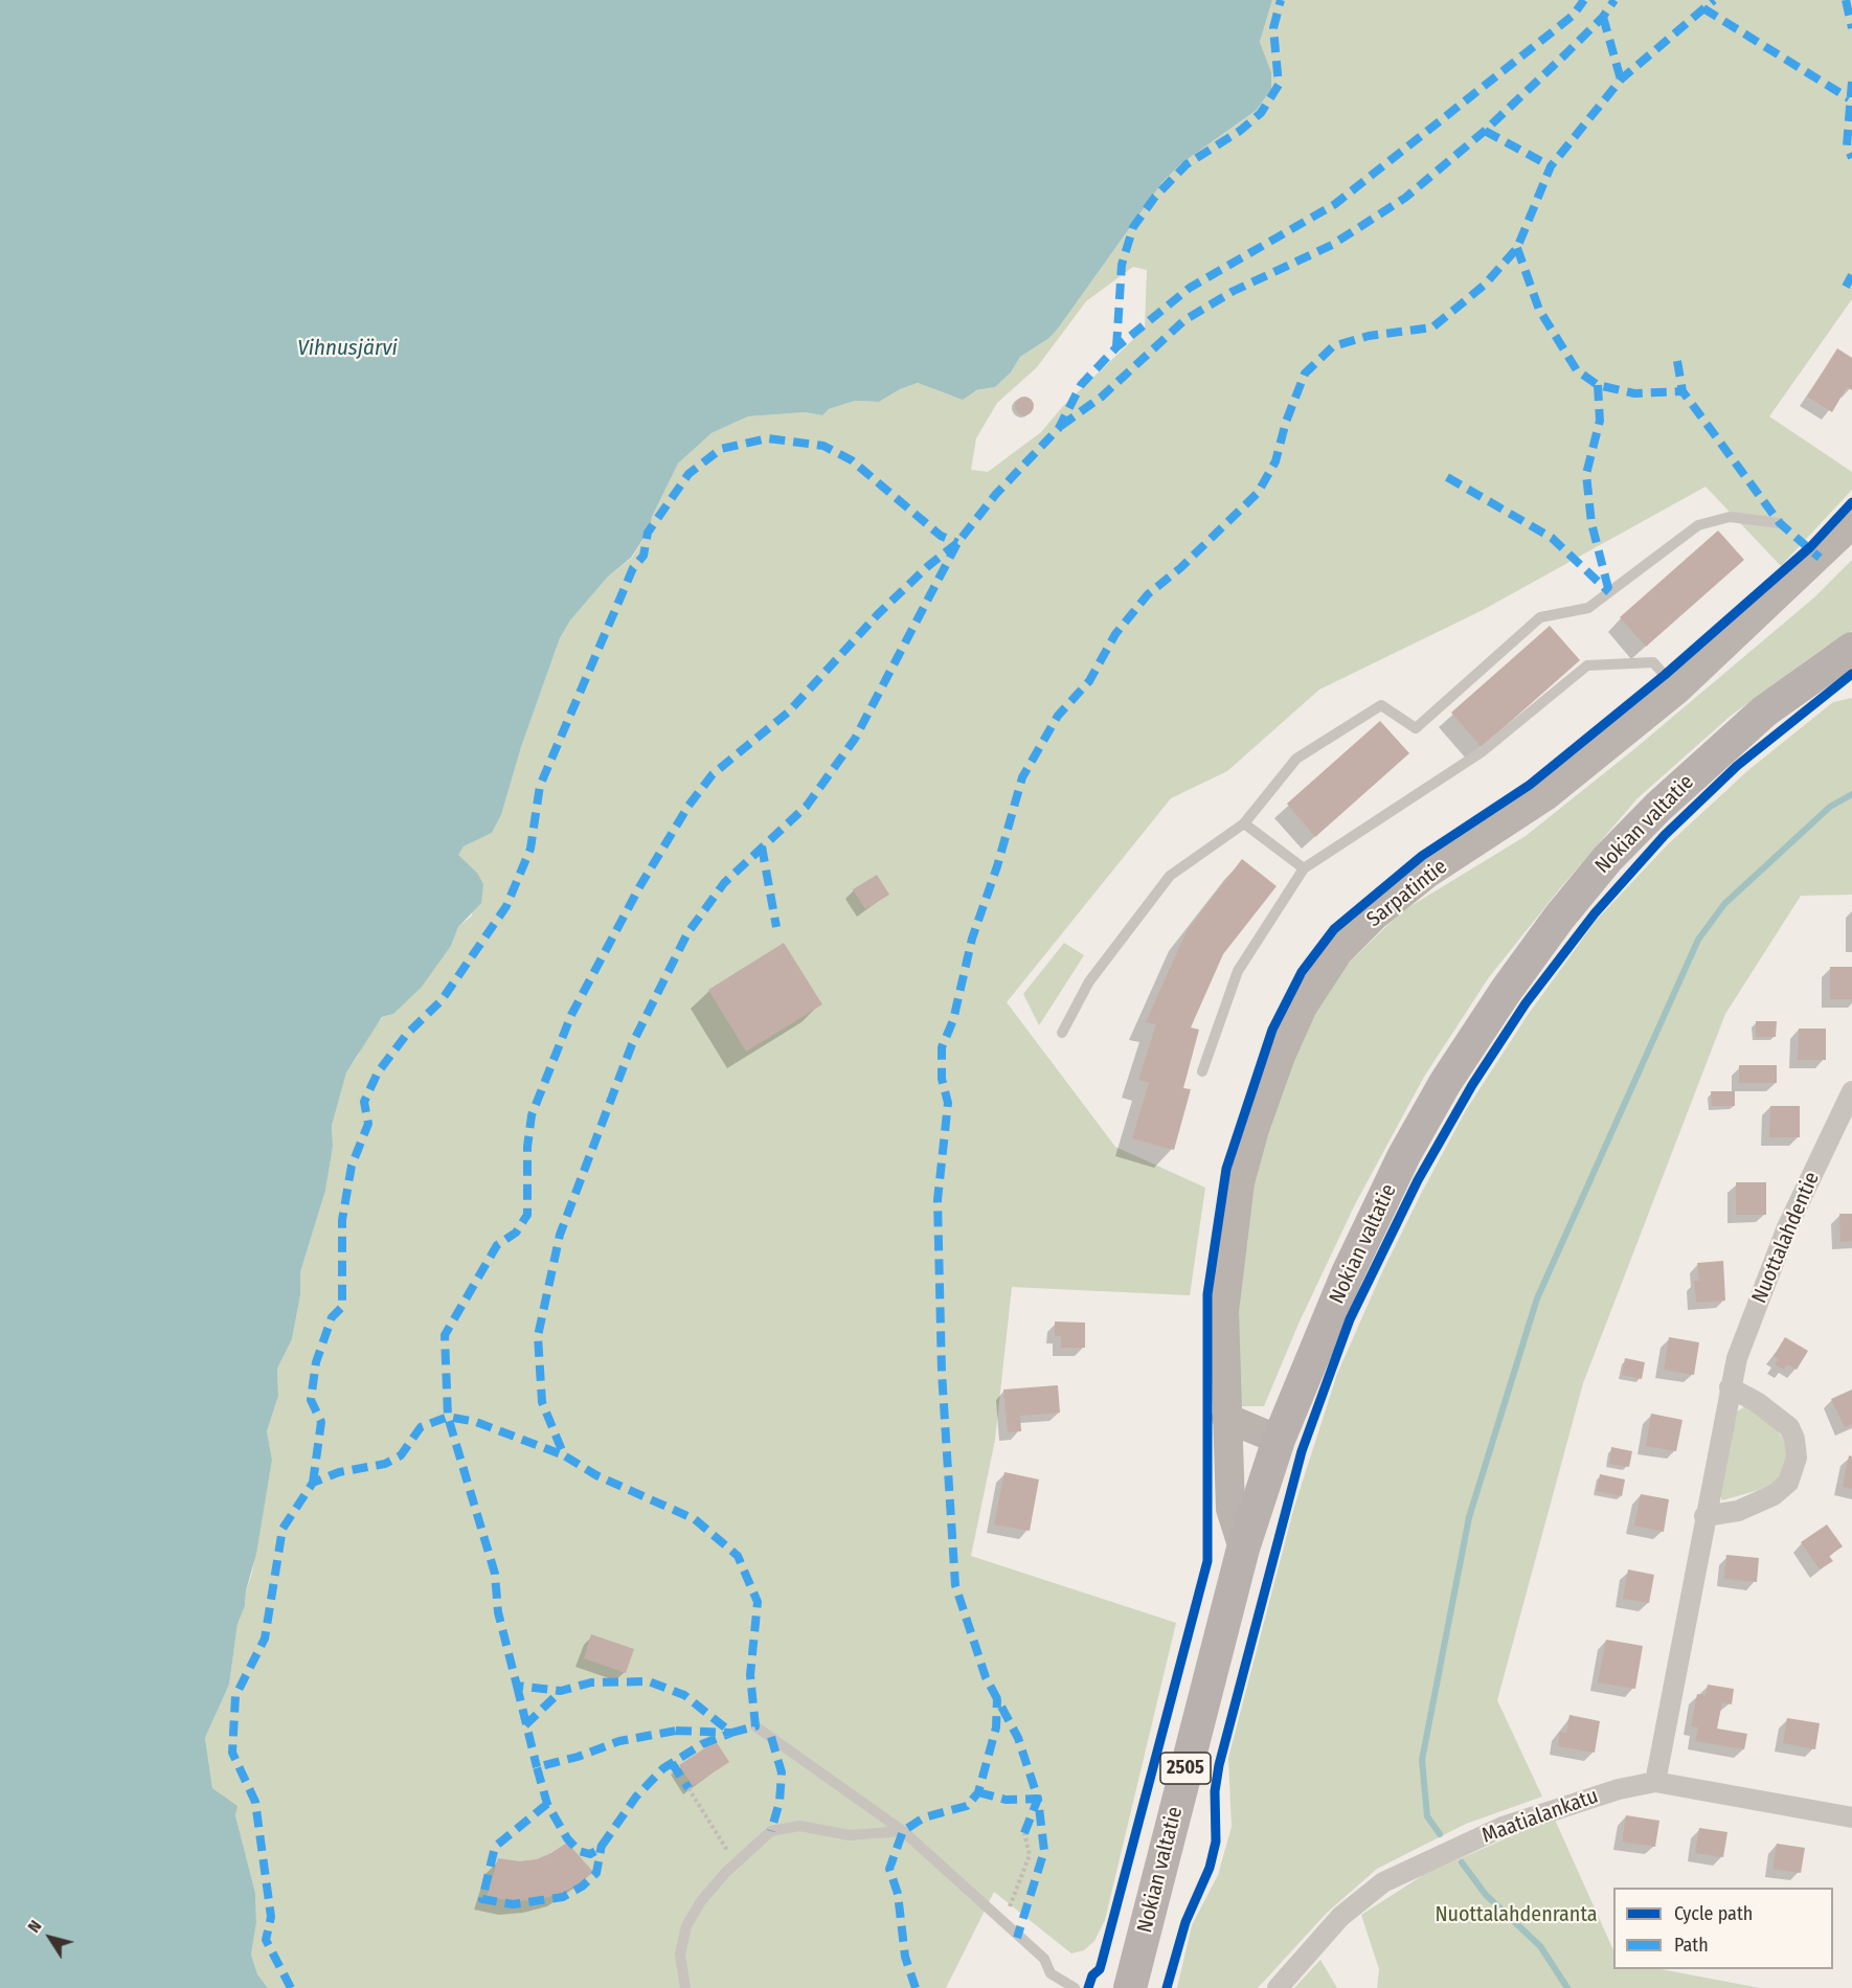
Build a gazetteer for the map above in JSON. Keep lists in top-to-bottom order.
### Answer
{
  "streets": {
    "main road": ["Nokian valtatie", "Sarpatintie", "2505"],
    "street": ["Nuottalahdentie", "Maatialankatu"]
  },
  "crossings": [
    ["Nokian valtatie", "Sarpatintie"],
    ["Nuottalahdentie", "Maatialankatu"]
  ],
  "water": ["Vihnusjärvi"],
  "parks": ["Nuottalahdenranta"],
  "legend": ["Cycle path", "Path"],
  "north": "top left"
}
